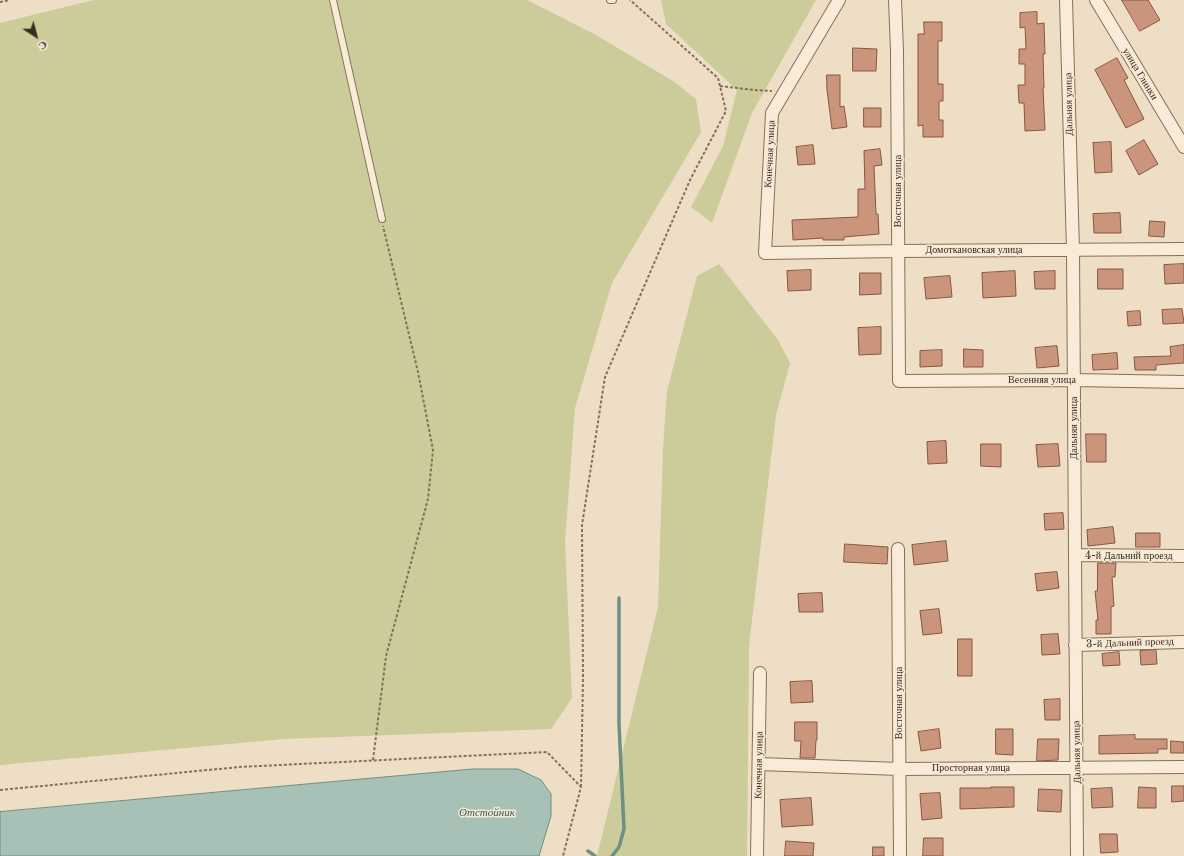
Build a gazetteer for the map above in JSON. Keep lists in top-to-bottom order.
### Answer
{
  "streets": {
    "street": [
      "улица Глинки",
      "Дальняя улица",
      "Конечная улица",
      "Восточная улица",
      "Домоткановская улица",
      "Весенняя улица",
      "4-й Дальний проезд",
      "3-й Дальний проезд",
      "Просторная улица"
    ]
  },
  "crossings": [
    ["Дальняя улица", "Домоткановская улица"],
    ["Дальняя улица", "Весенняя улица"],
    ["Дальняя улица", "4-й Дальний проезд"],
    ["Дальняя улица", "3-й Дальний проезд"],
    ["Дальняя улица", "Просторная улица"],
    ["Конечная улица", "Домоткановская улица"],
    ["Конечная улица", "Просторная улица"],
    ["Восточная улица", "Домоткановская улица"],
    ["Восточная улица", "Весенняя улица"],
    ["Восточная улица", "Просторная улица"]
  ],
  "water": ["Отстойник"],
  "north": "bottom right"
}
